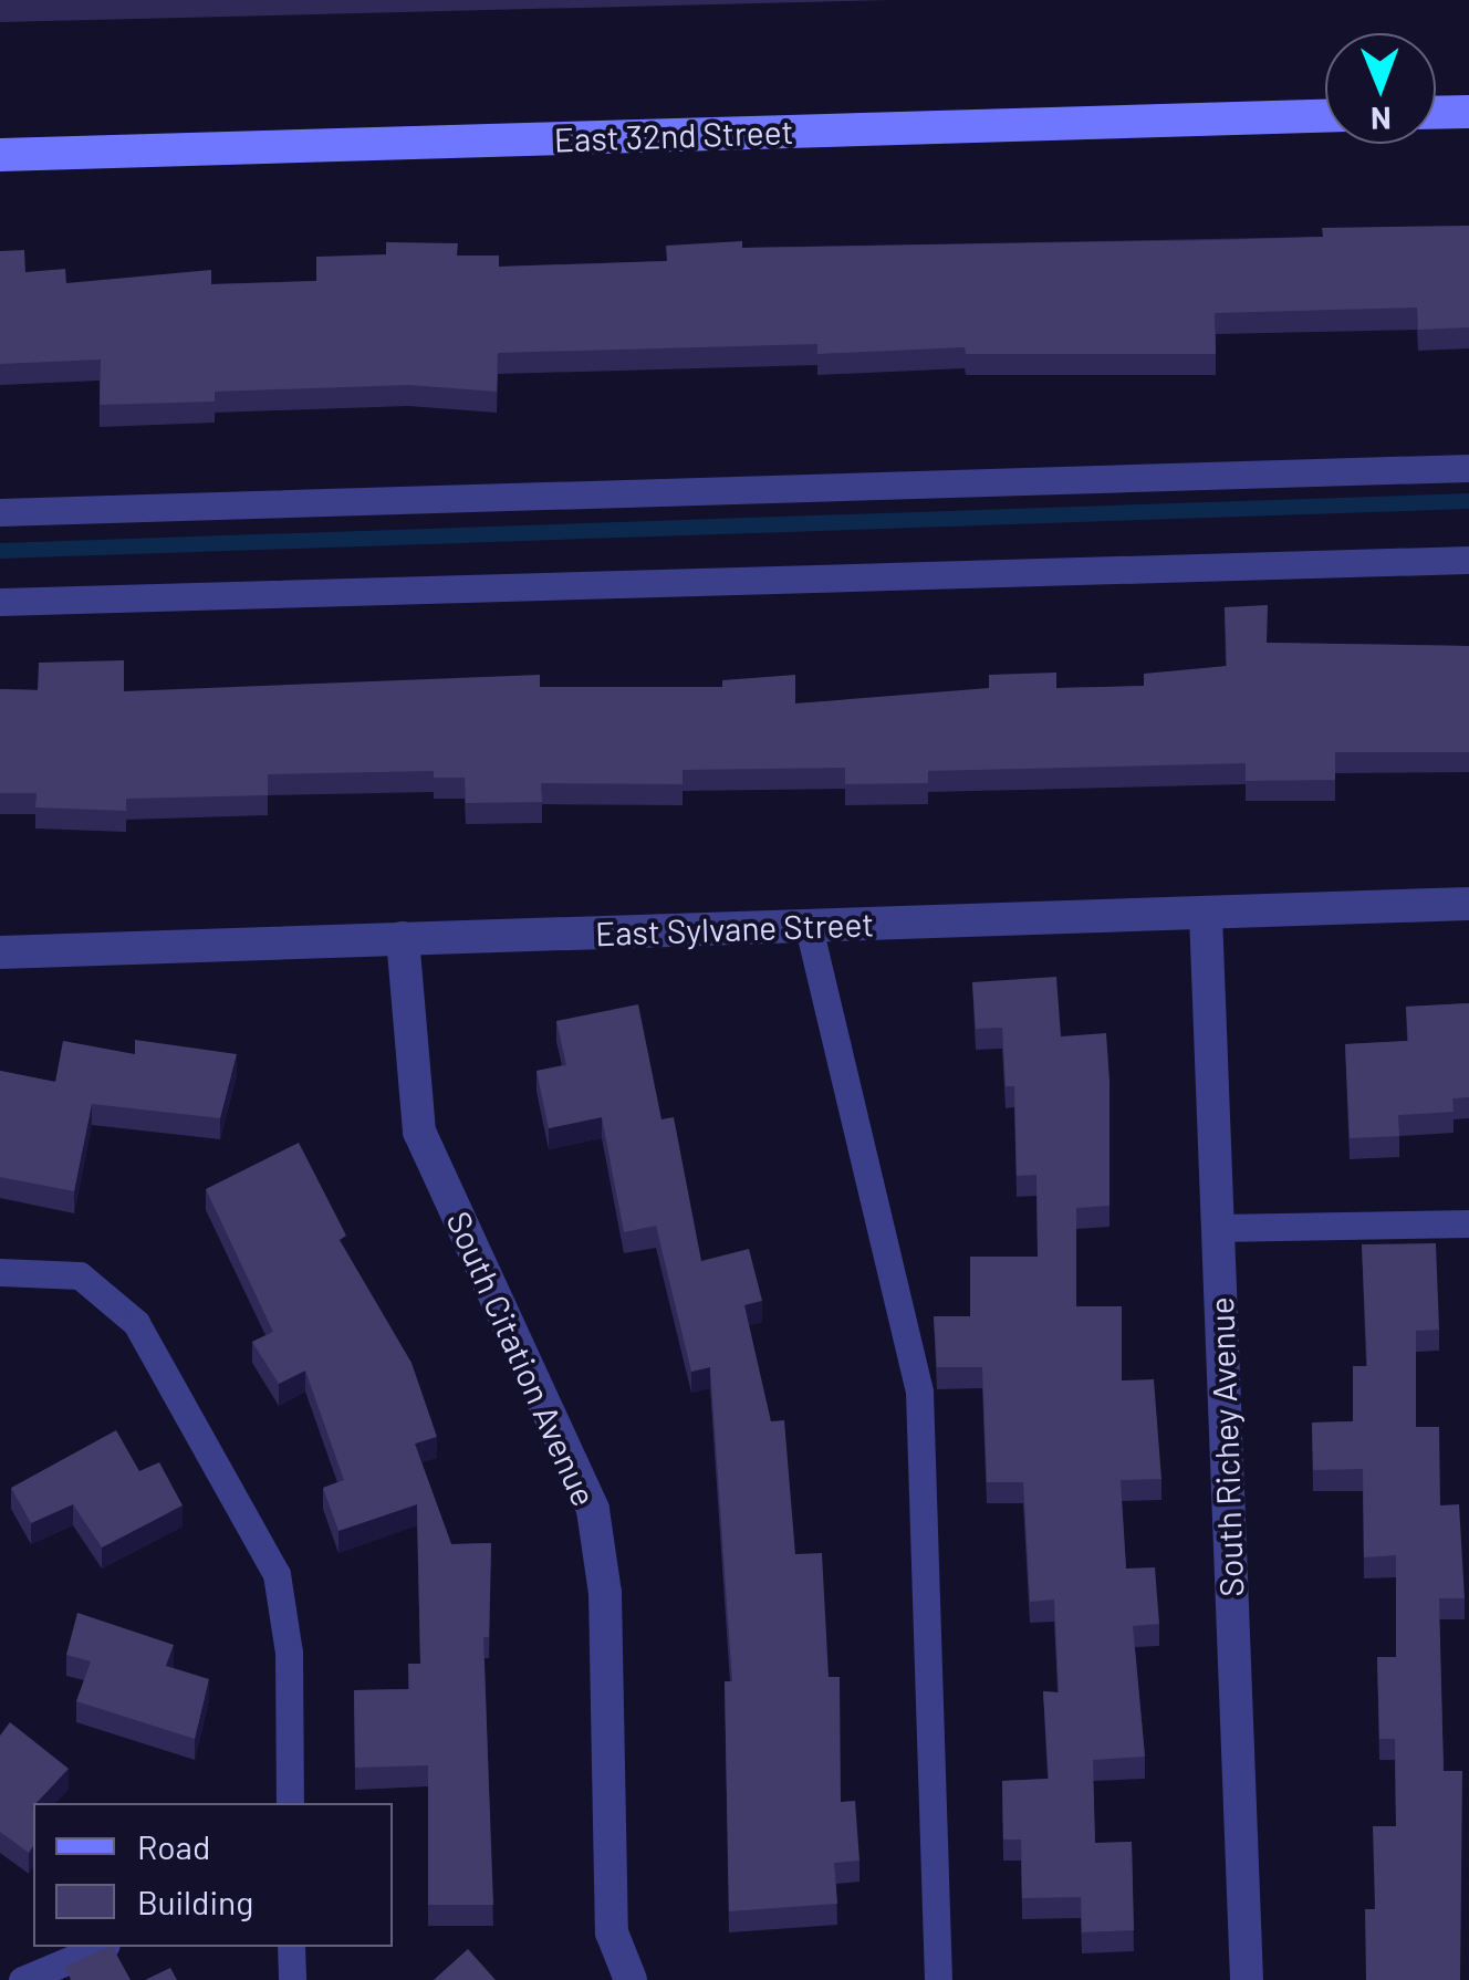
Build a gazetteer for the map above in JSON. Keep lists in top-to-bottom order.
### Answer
{
  "streets": {
    "street": [
      "East 32nd Street",
      "East Sylvane Street",
      "South Citation Avenue",
      "South Richey Avenue"
    ]
  },
  "crossings": [
    ["East Sylvane Street", "South Citation Avenue"],
    ["East Sylvane Street", "South Richey Avenue"]
  ],
  "legend": ["Road", "Building"],
  "north": "bottom"
}
